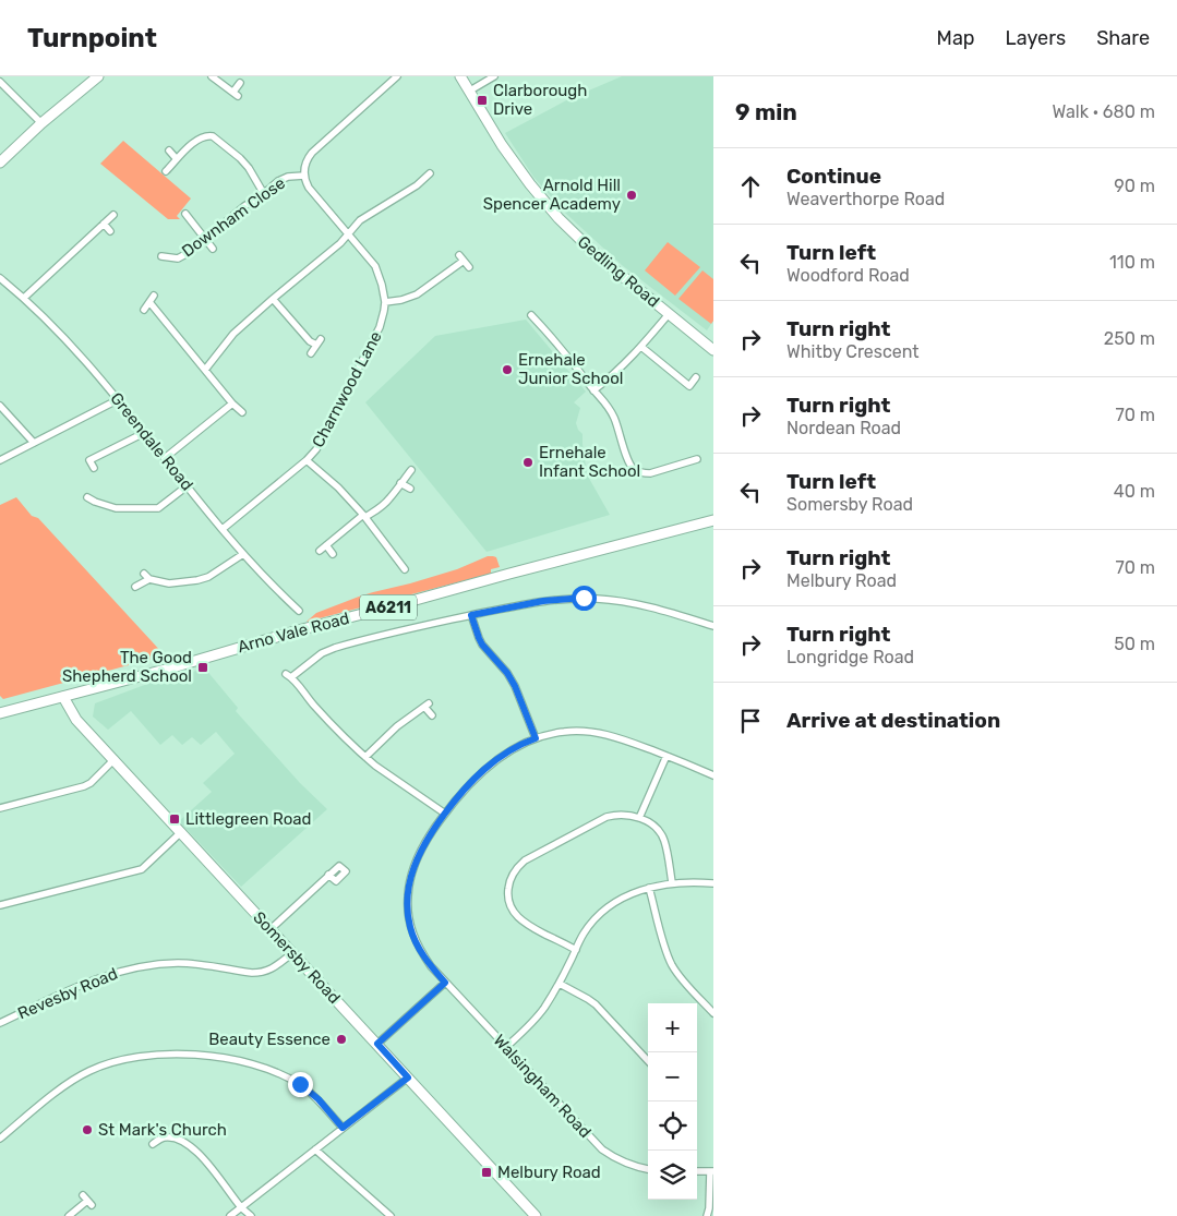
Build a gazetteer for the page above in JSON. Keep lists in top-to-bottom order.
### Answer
{
  "streets": {
    "street": [
      "Downham Close",
      "Gedling Road",
      "Charnwood Lane",
      "Greendale Road",
      "A6211",
      "Arno Vale Road",
      "Somersby Road",
      "Revesby Road",
      "Walsingham Road"
    ]
  },
  "crossings": [
    ["Downham Close", "Charnwood Lane"],
    ["Charnwood Lane", "Greendale Road"],
    ["Arno Vale Road", "Somersby Road"],
    ["Somersby Road", "Revesby Road"]
  ],
  "places": {
    "transit": [
      "Clarborough Drive",
      "The Good Shepherd School",
      "Littlegreen Road",
      "Melbury Road"
    ],
    "other": [
      "Arnold Hill Spencer Academy",
      "Ernehale Junior School",
      "Ernehale Infant School",
      "Beauty Essence",
      "St Mark's Church"
    ]
  },
  "page": {
    "header": "Turnpoint",
    "nav": ["Map", "Layers", "Share"],
    "heading": ["9 min", "Walk · 680 m"],
    "list": [
      ["Continue", "Weaverthorpe Road", "90 m"],
      ["Turn left", "Woodford Road", "110 m"],
      ["Turn right", "Whitby Crescent", "250 m"],
      ["Turn right", "Nordean Road", "70 m"],
      ["Turn left", "Somersby Road", "40 m"],
      ["Turn right", "Melbury Road", "70 m"],
      ["Turn right", "Longridge Road", "50 m"],
      "Arrive at destination"
    ],
    "map_buttons": ["+", "−"]
  }
}
